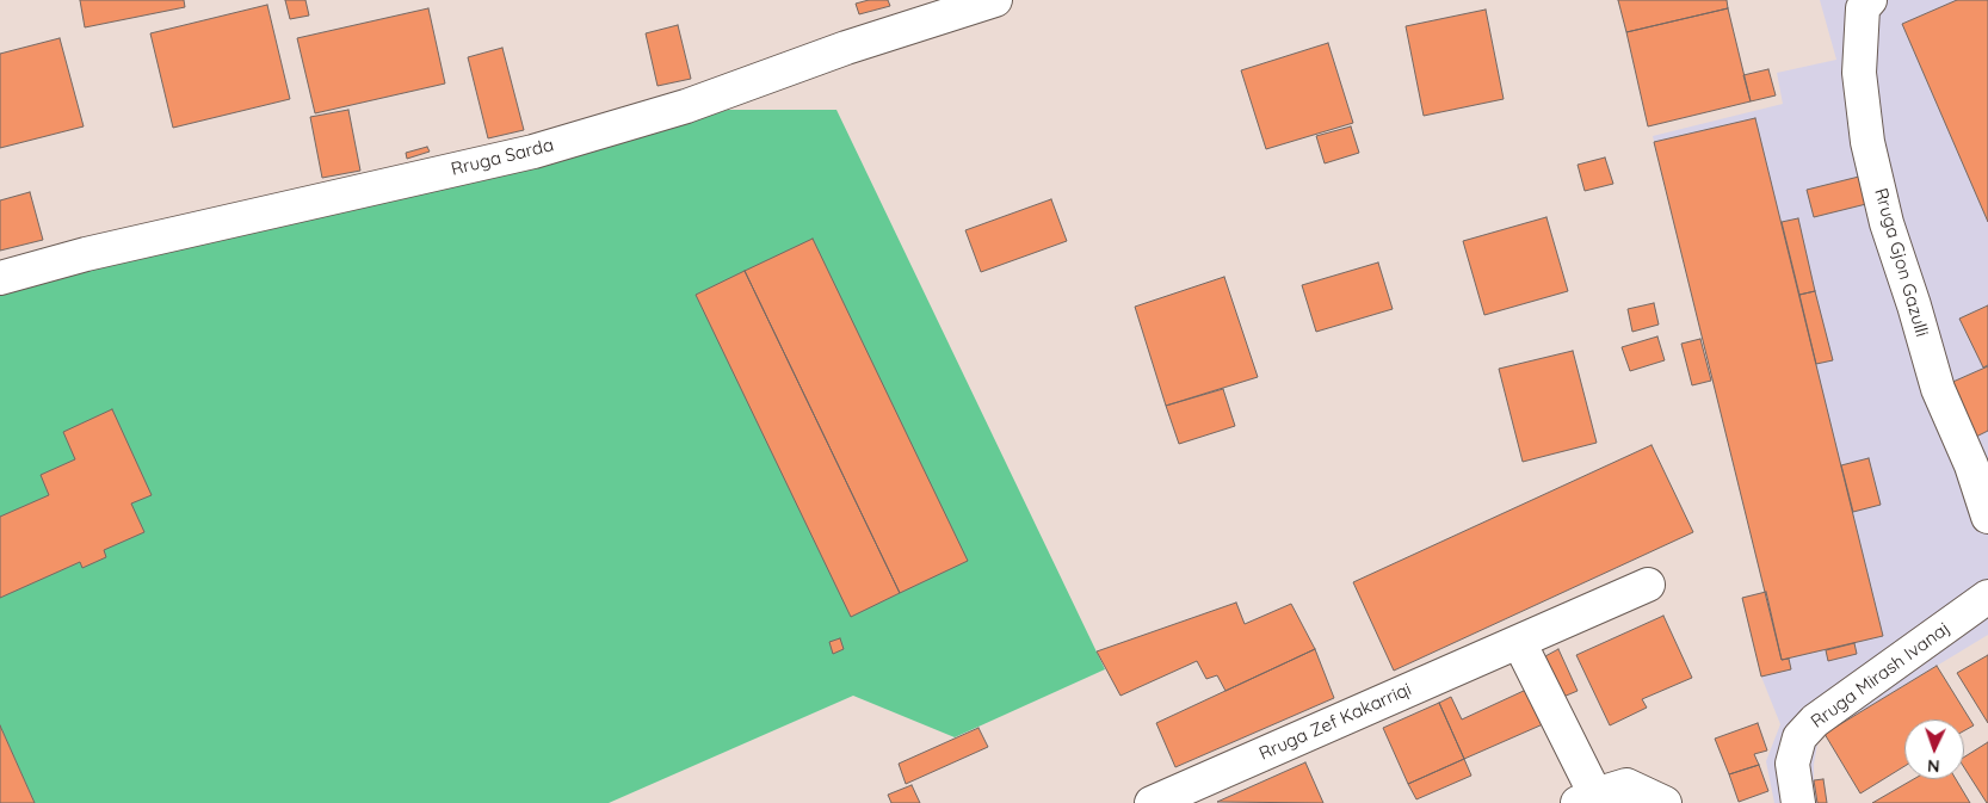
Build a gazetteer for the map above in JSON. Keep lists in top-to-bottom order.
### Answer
{
  "streets": {
    "street": [
      "Rruga Sarda",
      "Rruga Gjon Gazulli",
      "Rruga Mirash Ivanaj",
      "Rruga Zef Kakarriqi"
    ]
  },
  "north": "bottom"
}
